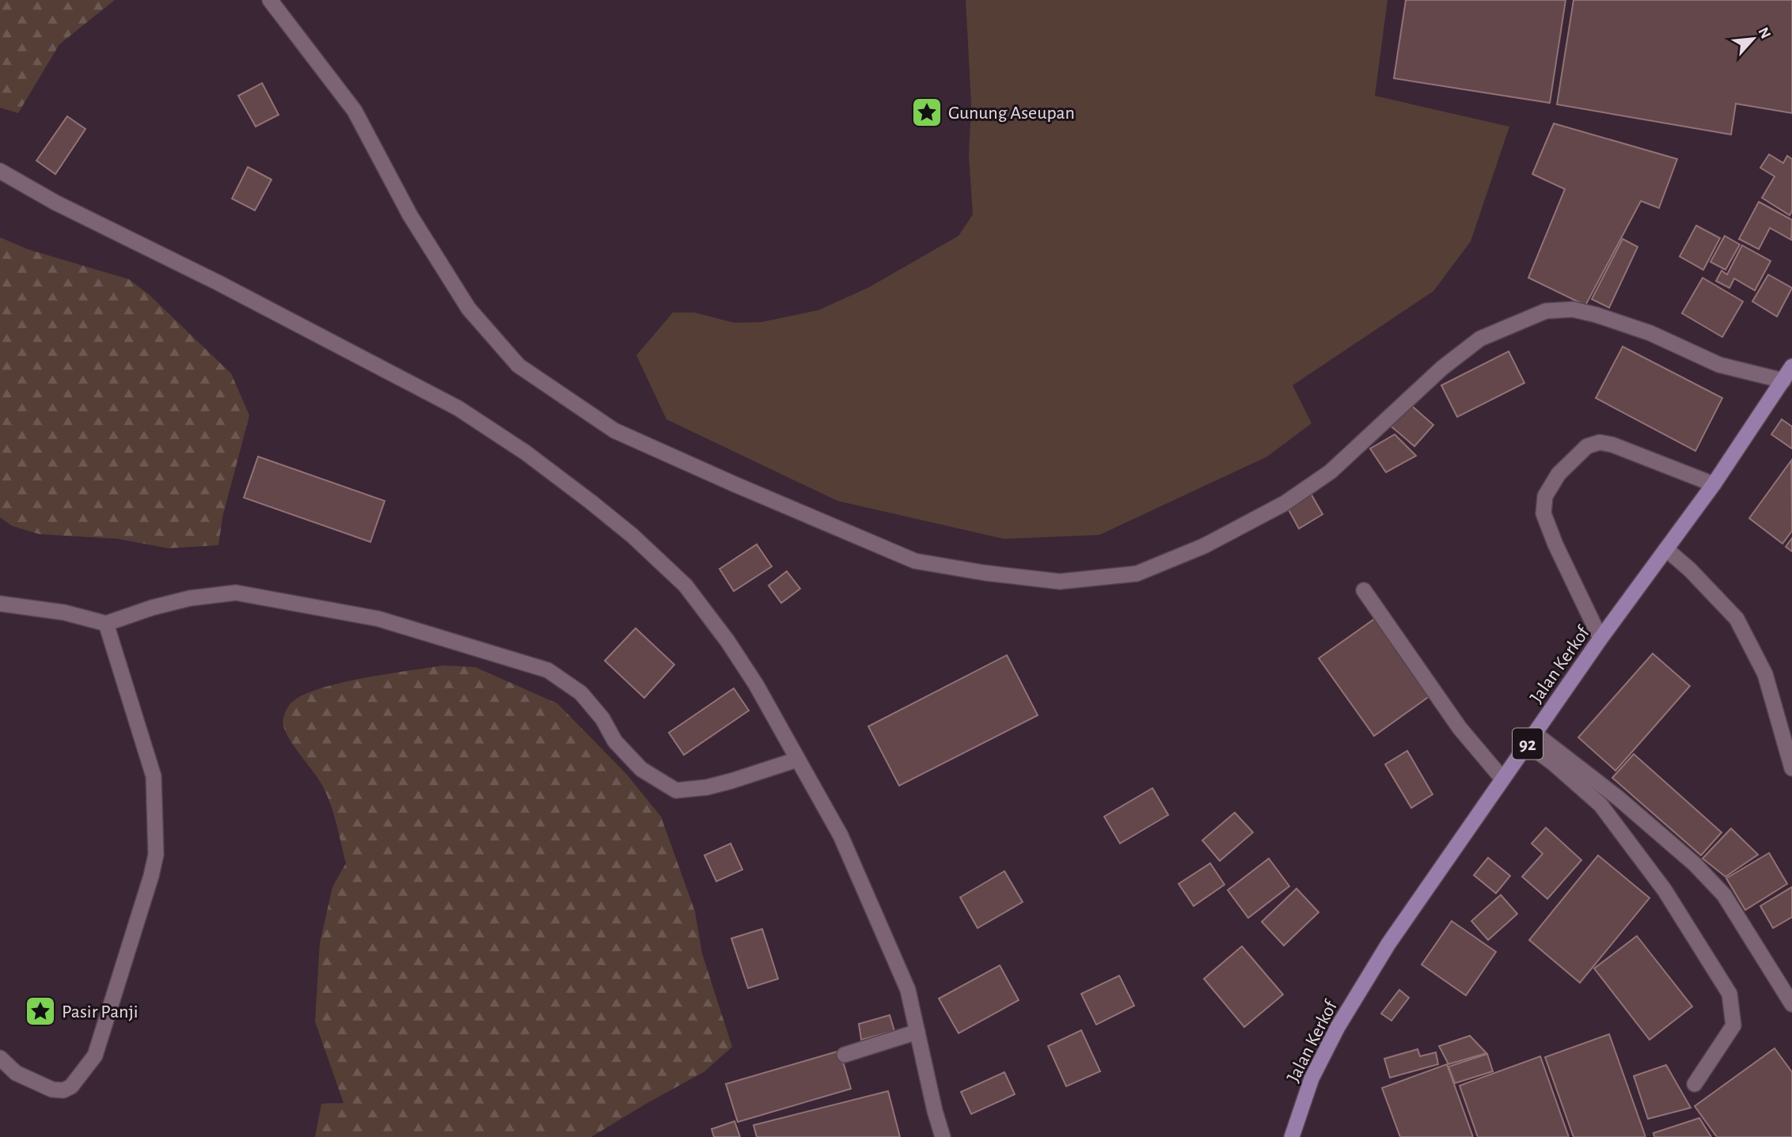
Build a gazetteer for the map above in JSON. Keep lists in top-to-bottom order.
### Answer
{
  "streets": {
    "main road": ["Jalan Kerkof", "92"]
  },
  "places": {
    "place": ["Gunung Aseupan", "Pasir Panji"]
  },
  "north": "top right"
}
